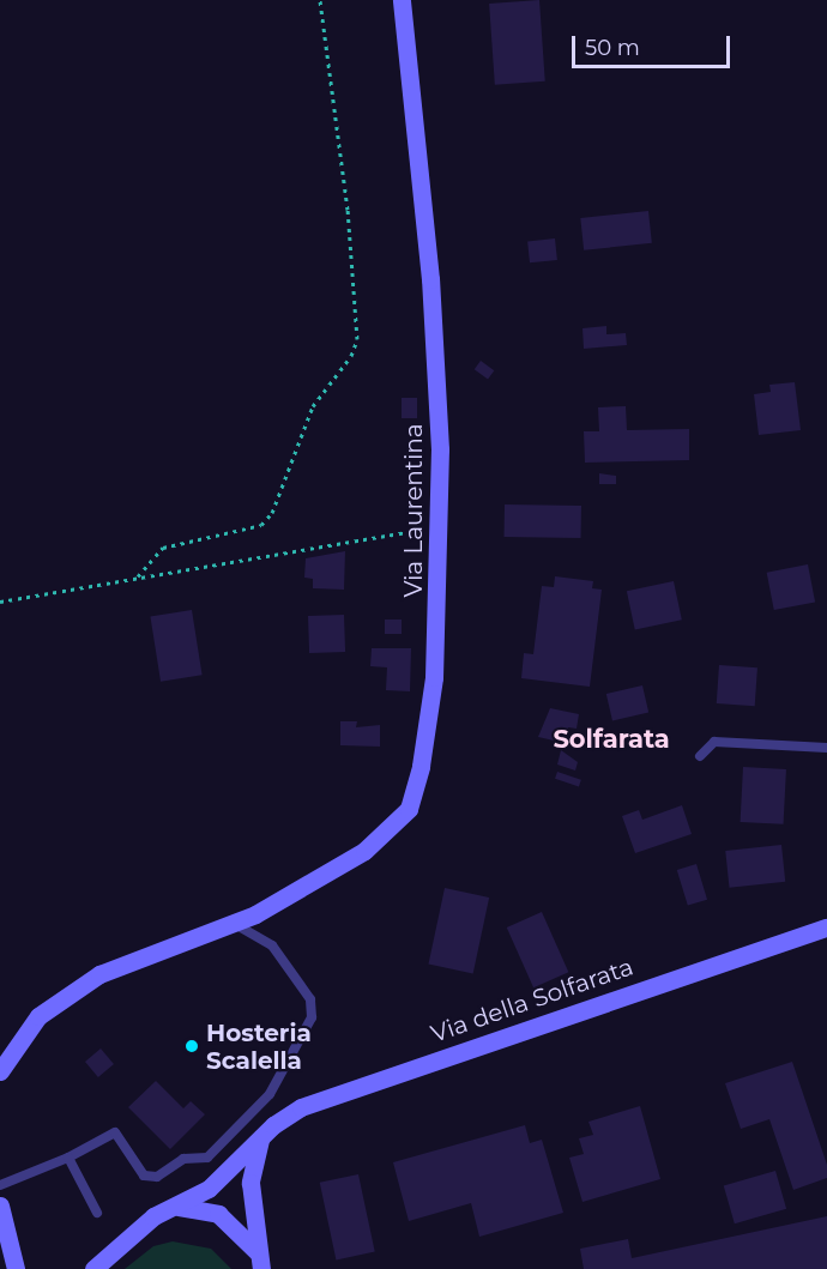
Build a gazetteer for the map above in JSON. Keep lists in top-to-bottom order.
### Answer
{
  "streets": {
    "main road": ["Via Laurentina", "Via della Solfarata"]
  },
  "districts": ["Solfarata"],
  "places": ["Hosteria Scalella"],
  "scale_bar": "50 m"
}
